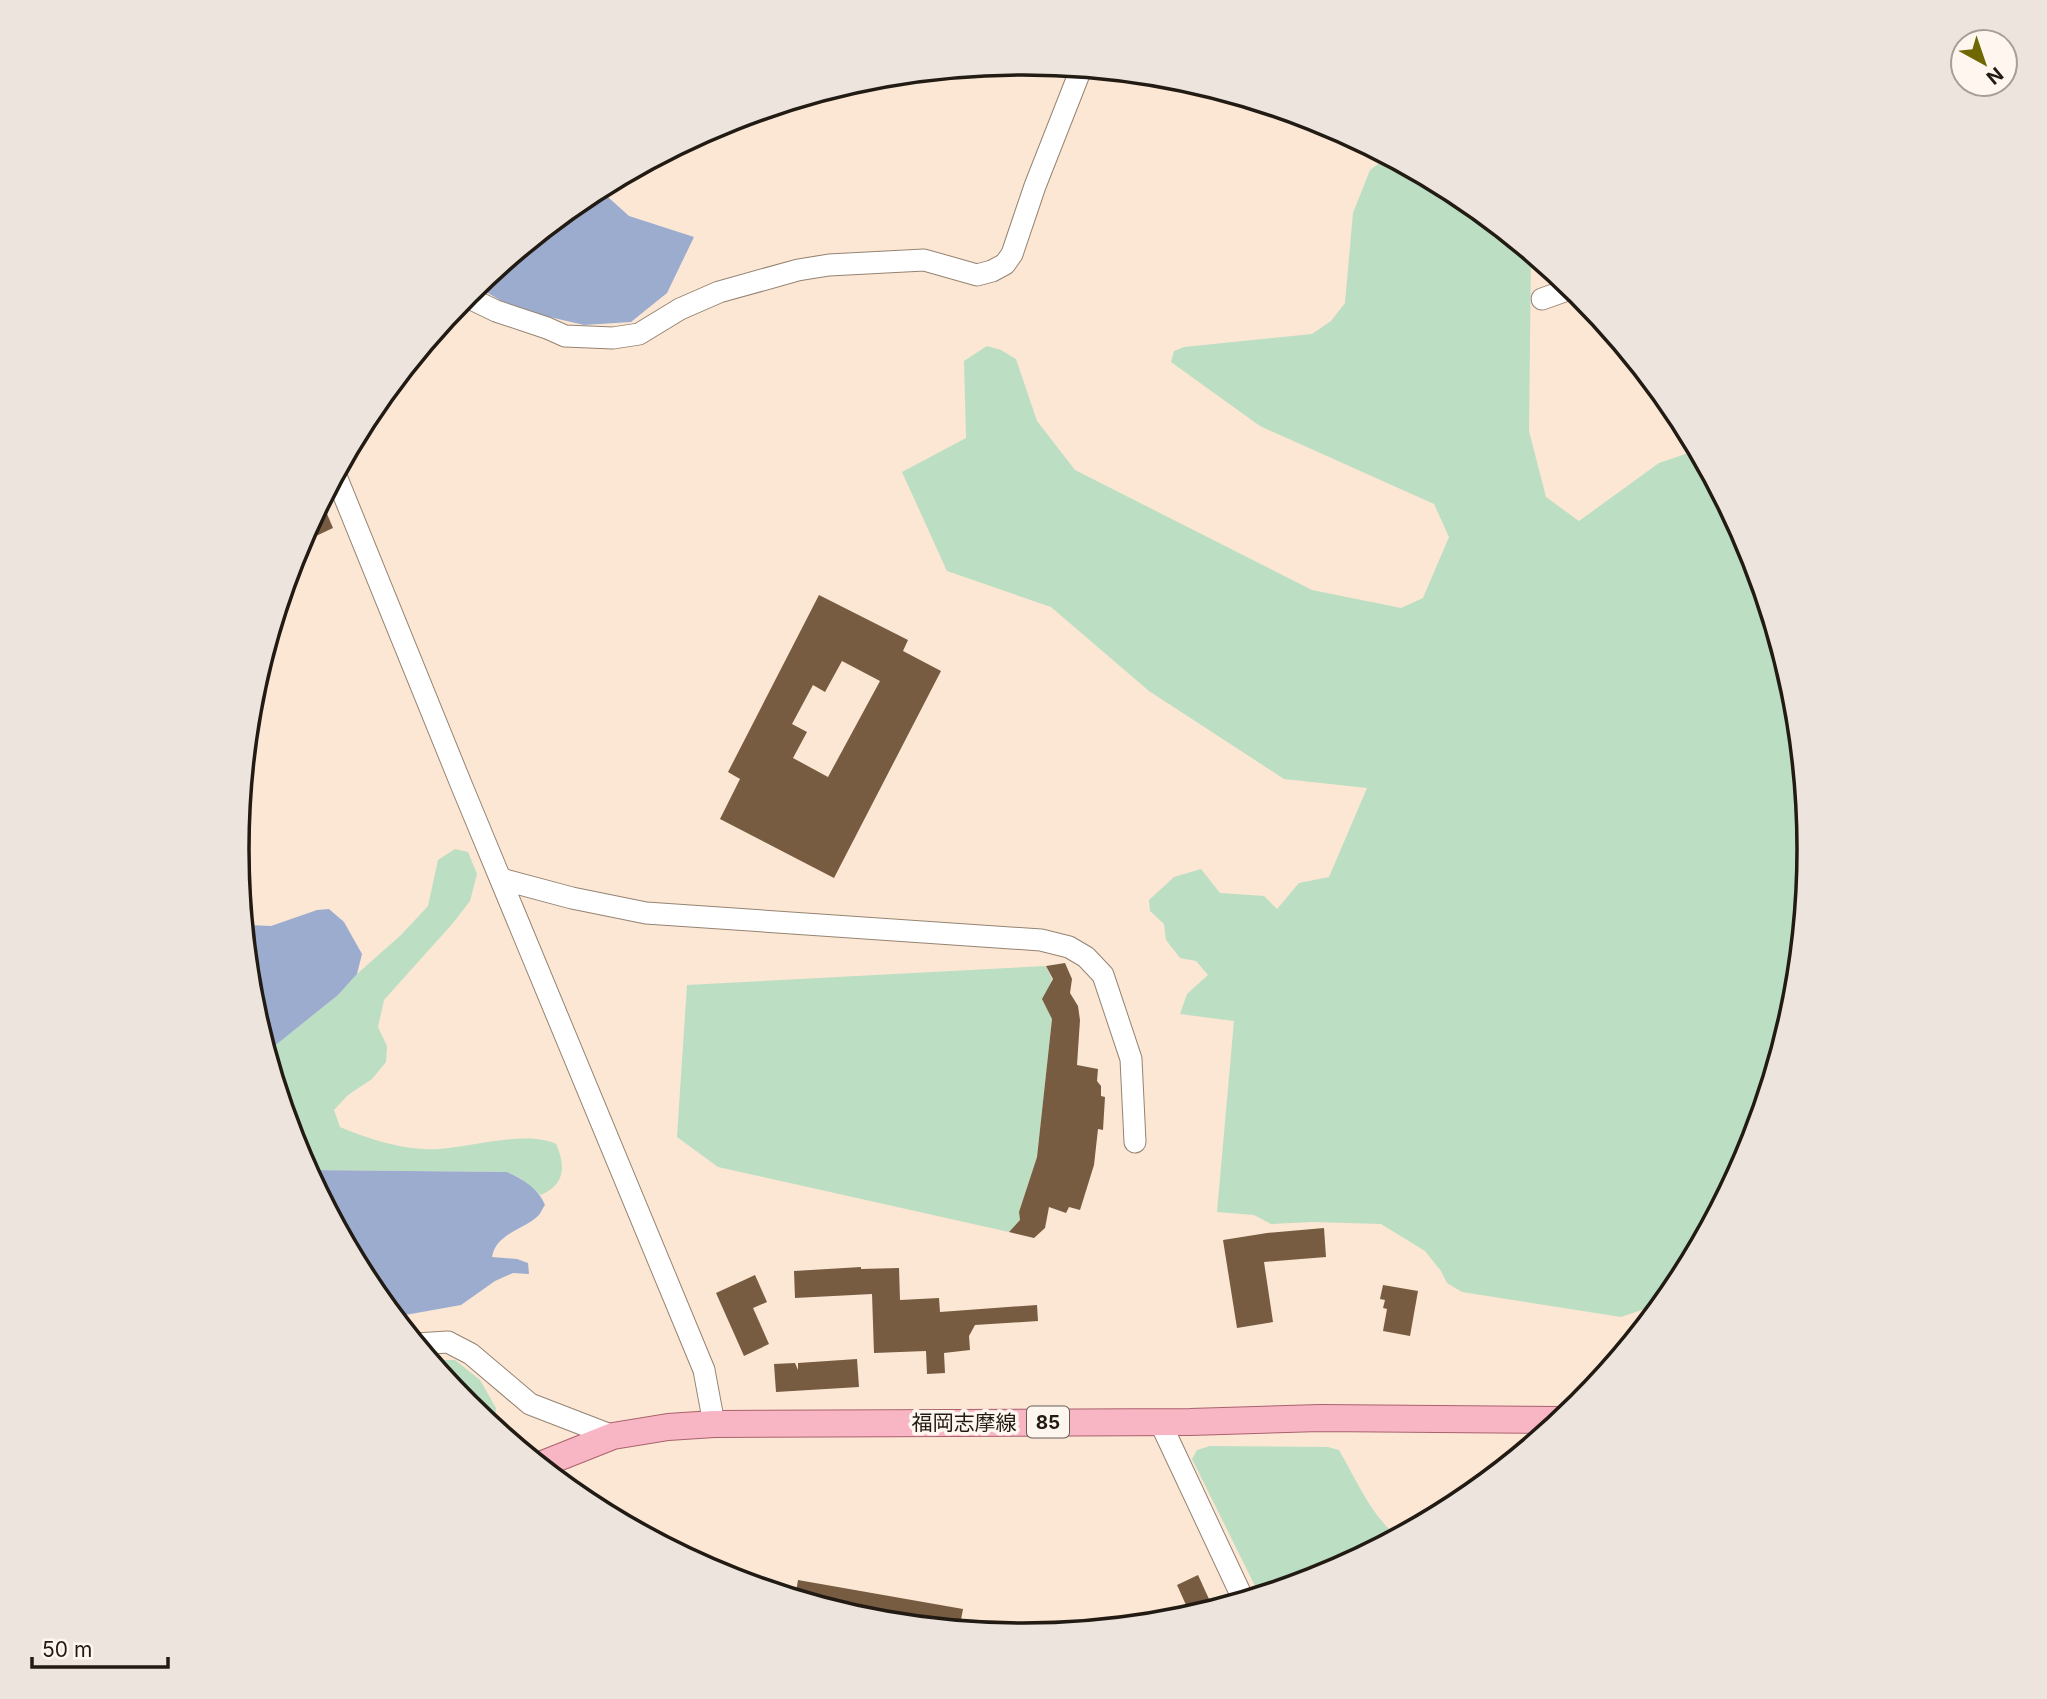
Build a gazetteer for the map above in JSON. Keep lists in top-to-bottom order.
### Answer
{
  "streets": {
    "main road": ["福岡志摩線", "85"]
  },
  "scale_bar": "50 m",
  "north": "bottom right"
}
